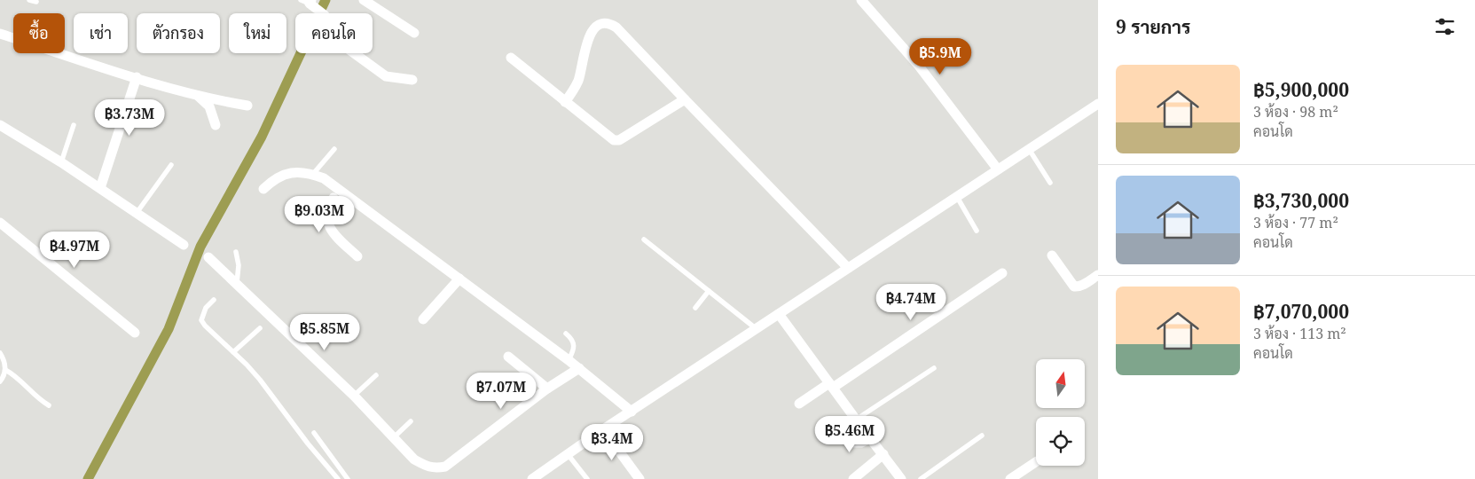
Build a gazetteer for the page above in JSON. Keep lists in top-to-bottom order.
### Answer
{
  "north": "top",
  "page": {
    "heading": "9 รายการ",
    "chip": [
      "ซื้อ",
      "เช่า",
      "ตัวกรอง",
      "ใหม่",
      "คอนโด"
    ],
    "price": [
      "฿5.9M",
      "฿3.73M",
      "฿9.03M",
      "฿4.97M",
      "฿4.74M",
      "฿5.85M",
      "฿7.07M",
      "฿5.46M",
      "฿3.4M"
    ],
    "list": [
      {
        "name": "฿5,900,000",
        "note": "3 ห้อง · 98 m² · คอนโด"
      },
      {
        "name": "฿3,730,000",
        "note": "3 ห้อง · 77 m² · คอนโด"
      },
      {
        "name": "฿7,070,000",
        "note": "3 ห้อง · 113 m² · คอนโด"
      }
    ]
  }
}
